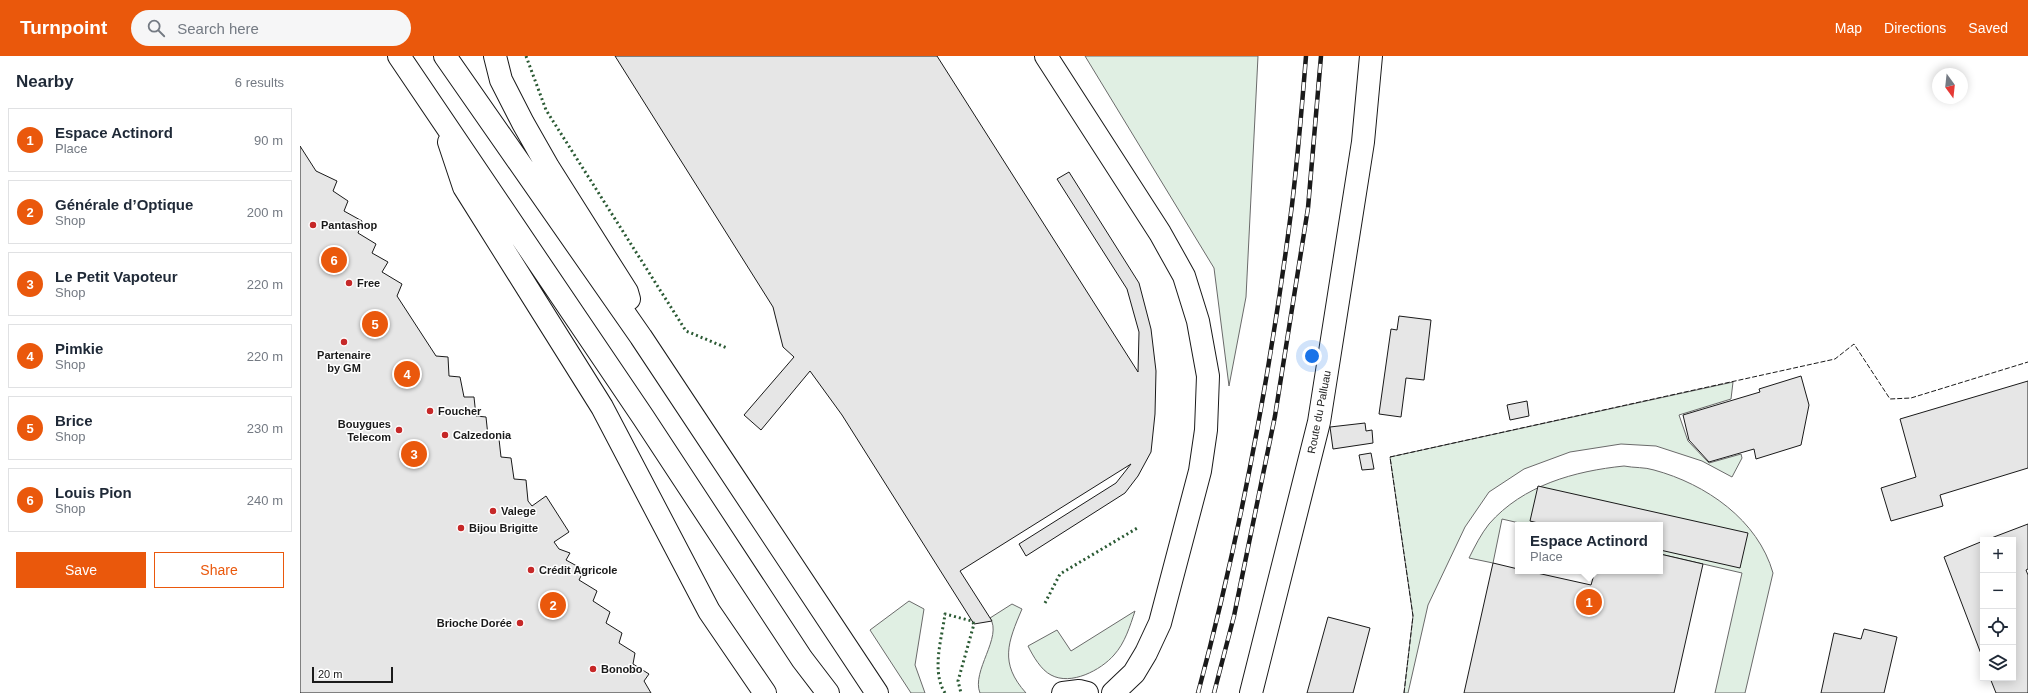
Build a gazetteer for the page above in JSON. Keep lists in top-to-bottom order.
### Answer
{
  "streets": {
    "main road": ["Route du Palluau"]
  },
  "places": [
    "Pantashop",
    "Free",
    "Partenaire by GM",
    "Foucher",
    "Bouygues Telecom",
    "Calzedonia",
    "Valege",
    "Bijou Brigitte",
    "Crédit Agricole",
    "Brioche Dorée",
    "Bonobo"
  ],
  "scale_bar": "20 m",
  "north": "bottom",
  "page": {
    "header": "Turnpoint",
    "search": "Search here",
    "nav": ["Map", "Directions", "Saved"],
    "heading": ["Nearby", "6 results"],
    "list": [
      {
        "mark": "1",
        "name": "Espace Actinord",
        "note": "Place",
        "value": "90 m"
      },
      {
        "mark": "2",
        "name": "Générale d’Optique",
        "note": "Shop",
        "value": "200 m"
      },
      {
        "mark": "3",
        "name": "Le Petit Vapoteur",
        "note": "Shop",
        "value": "220 m"
      },
      {
        "mark": "4",
        "name": "Pimkie",
        "note": "Shop",
        "value": "220 m"
      },
      {
        "mark": "5",
        "name": "Brice",
        "note": "Shop",
        "value": "230 m"
      },
      {
        "mark": "6",
        "name": "Louis Pion",
        "note": "Shop",
        "value": "240 m"
      }
    ],
    "pins": [
      "6",
      "5",
      "4",
      "3",
      "1",
      "2"
    ],
    "popup": ["Espace Actinord", "Place"],
    "map_buttons": ["+", "−"],
    "buttons": ["Save", "Share"],
    "scale": "20 m"
  }
}
